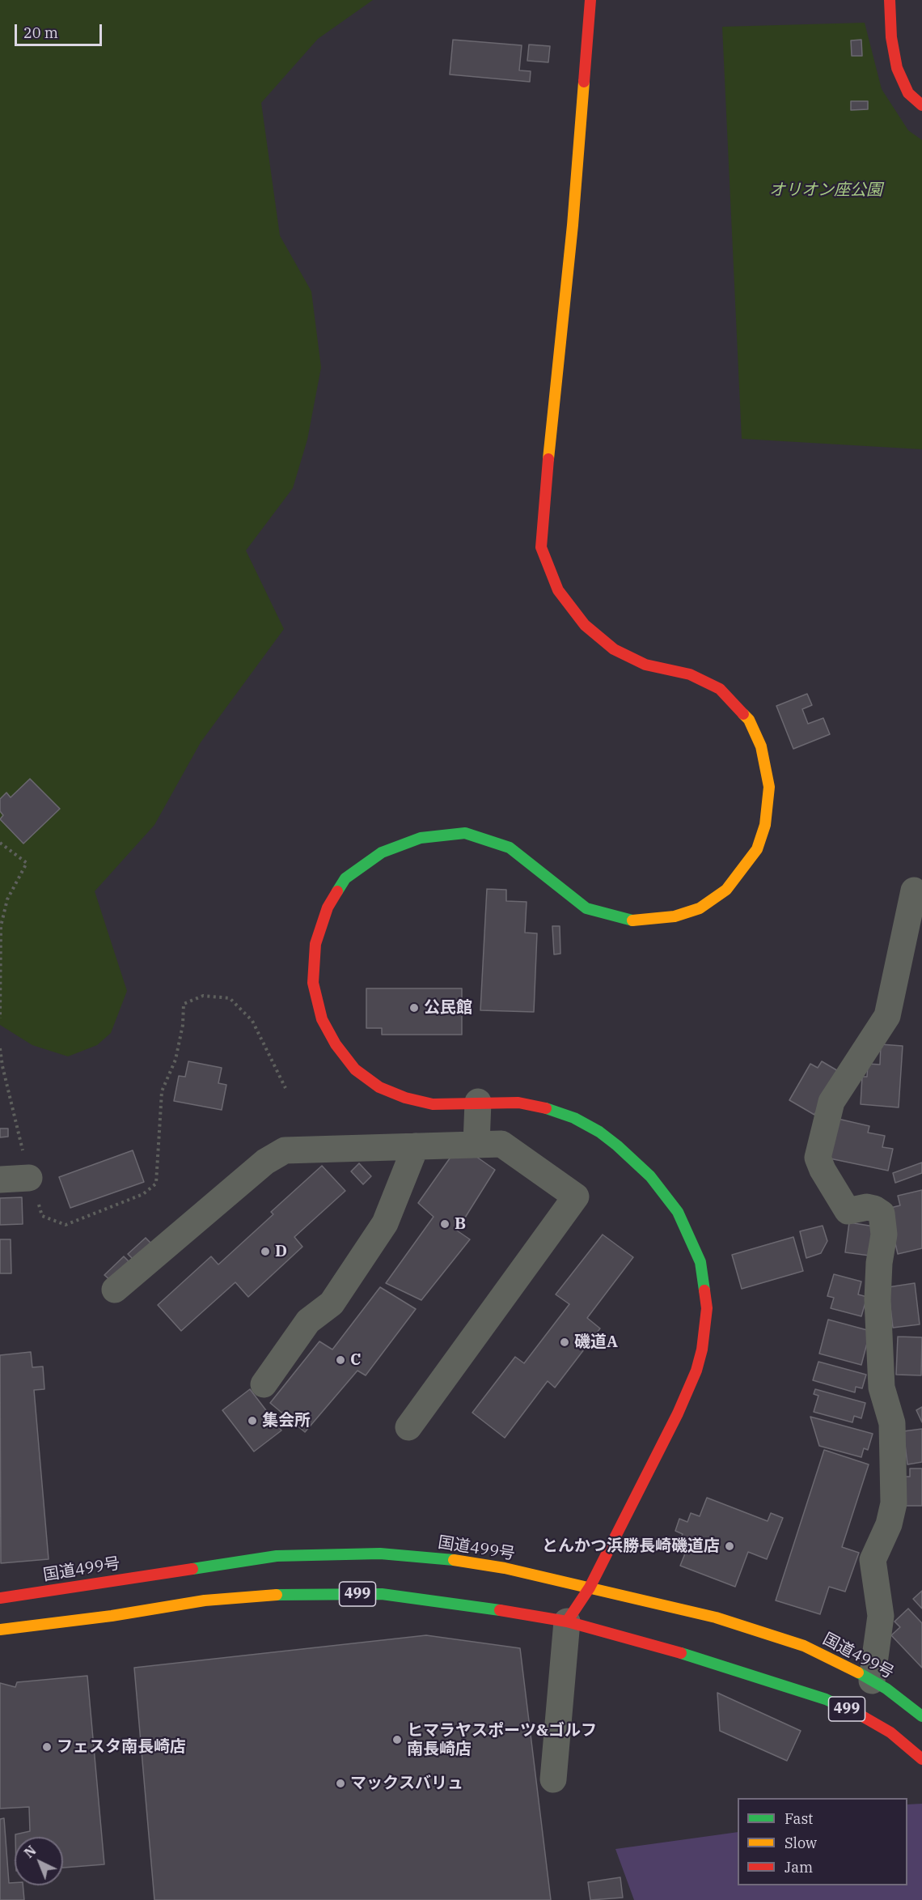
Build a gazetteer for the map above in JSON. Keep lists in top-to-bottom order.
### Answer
{
  "streets": {
    "main road": ["国道499号", "499"]
  },
  "parks": ["オリオン座公園"],
  "places": [
    "公民館",
    "B",
    "D",
    "磯道A",
    "C",
    "集会所",
    "とんかつ浜勝長崎磯道店",
    "ヒマラヤスポーツ&ゴルフ 南長崎店",
    "フェスタ南長崎店",
    "マックスバリュ"
  ],
  "legend": ["Fast", "Slow", "Jam"],
  "scale_bar": "20 m",
  "north": "top left"
}
